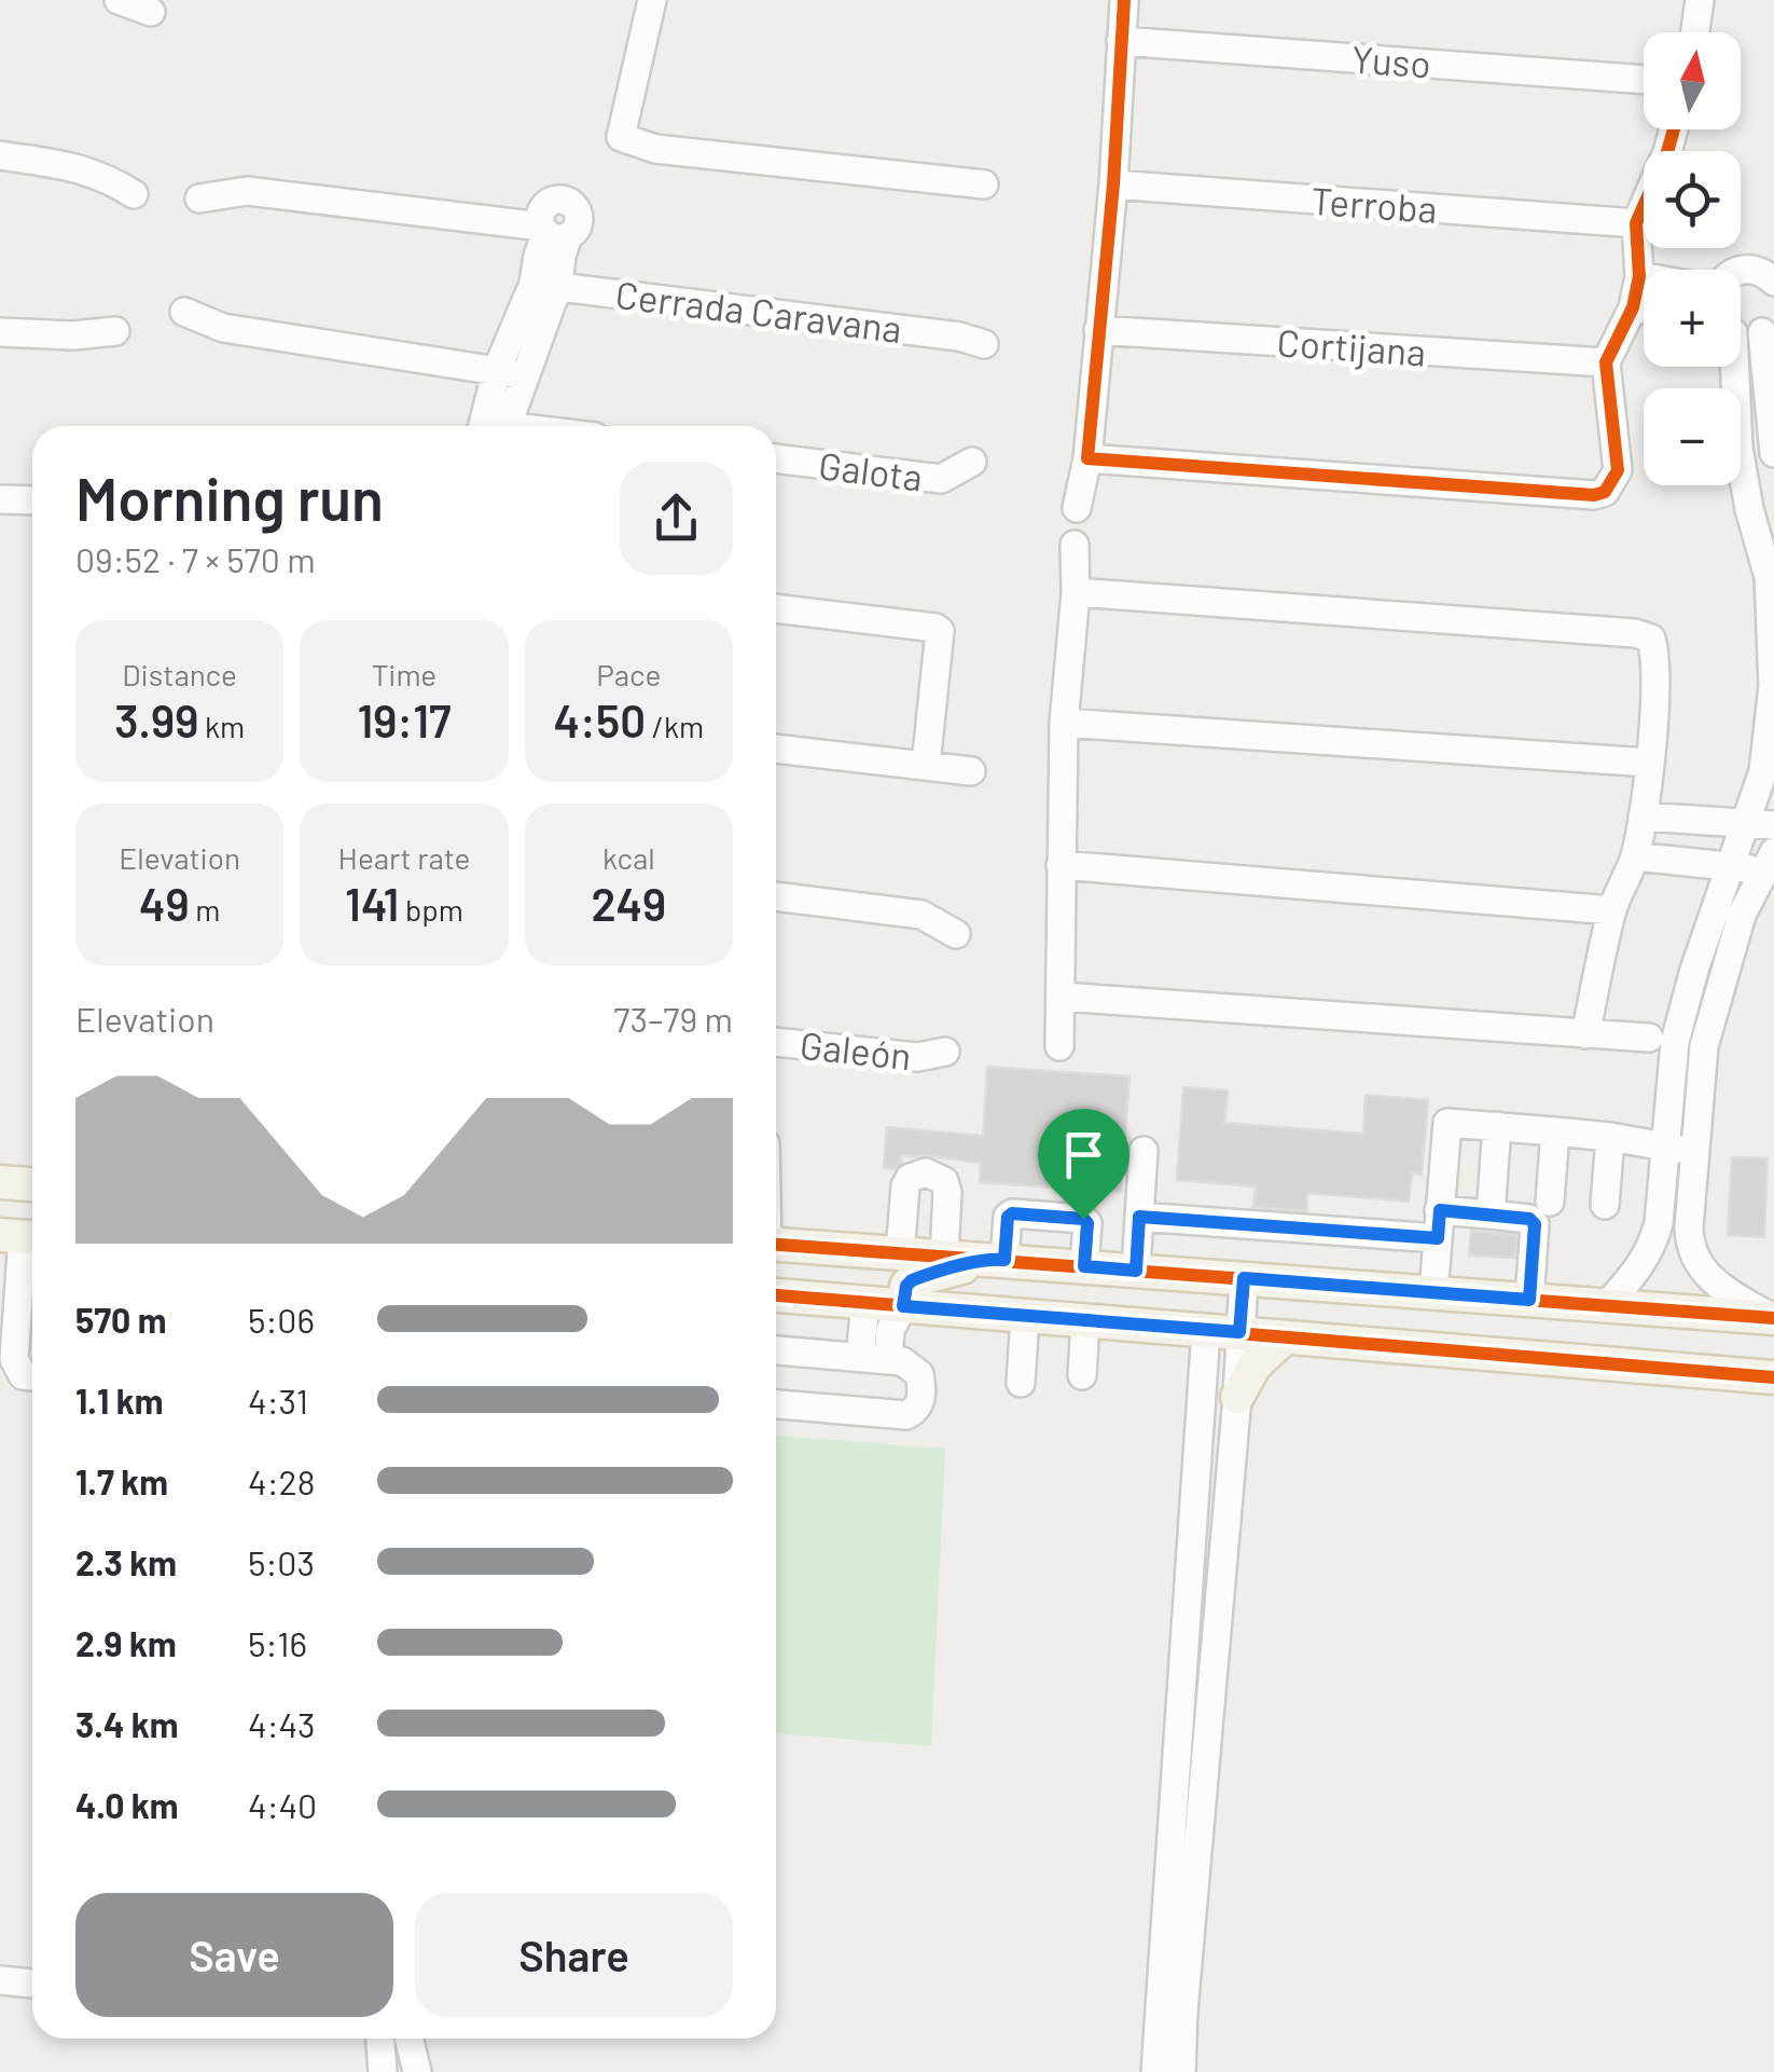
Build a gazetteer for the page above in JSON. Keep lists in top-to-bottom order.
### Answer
{
  "streets": {
    "street": [
      "Yuso",
      "Terroba",
      "Cerrada Caravana",
      "Cortijana",
      "Galota",
      "Galeón"
    ]
  },
  "north": "top",
  "page": {
    "map_buttons": ["+", "−"],
    "heading": ["Morning run", "09:52 · 7 × 570 m"],
    "stats": [
      ["Distance", "3.99 km"],
      ["Time", "19:17"],
      ["Pace", "4:50 /km"],
      ["Elevation", "49 m"],
      ["Heart rate", "141 bpm"],
      ["kcal", "249"]
    ],
    "chart": ["Elevation", "73–79 m"],
    "list": [
      {
        "name": "570 m",
        "note": "5:06"
      },
      {
        "name": "1.1 km",
        "note": "4:31"
      },
      {
        "name": "1.7 km",
        "note": "4:28"
      },
      {
        "name": "2.3 km",
        "note": "5:03"
      },
      {
        "name": "2.9 km",
        "note": "5:16"
      },
      {
        "name": "3.4 km",
        "note": "4:43"
      },
      {
        "name": "4.0 km",
        "note": "4:40"
      }
    ],
    "buttons": ["Save", "Share"]
  }
}
